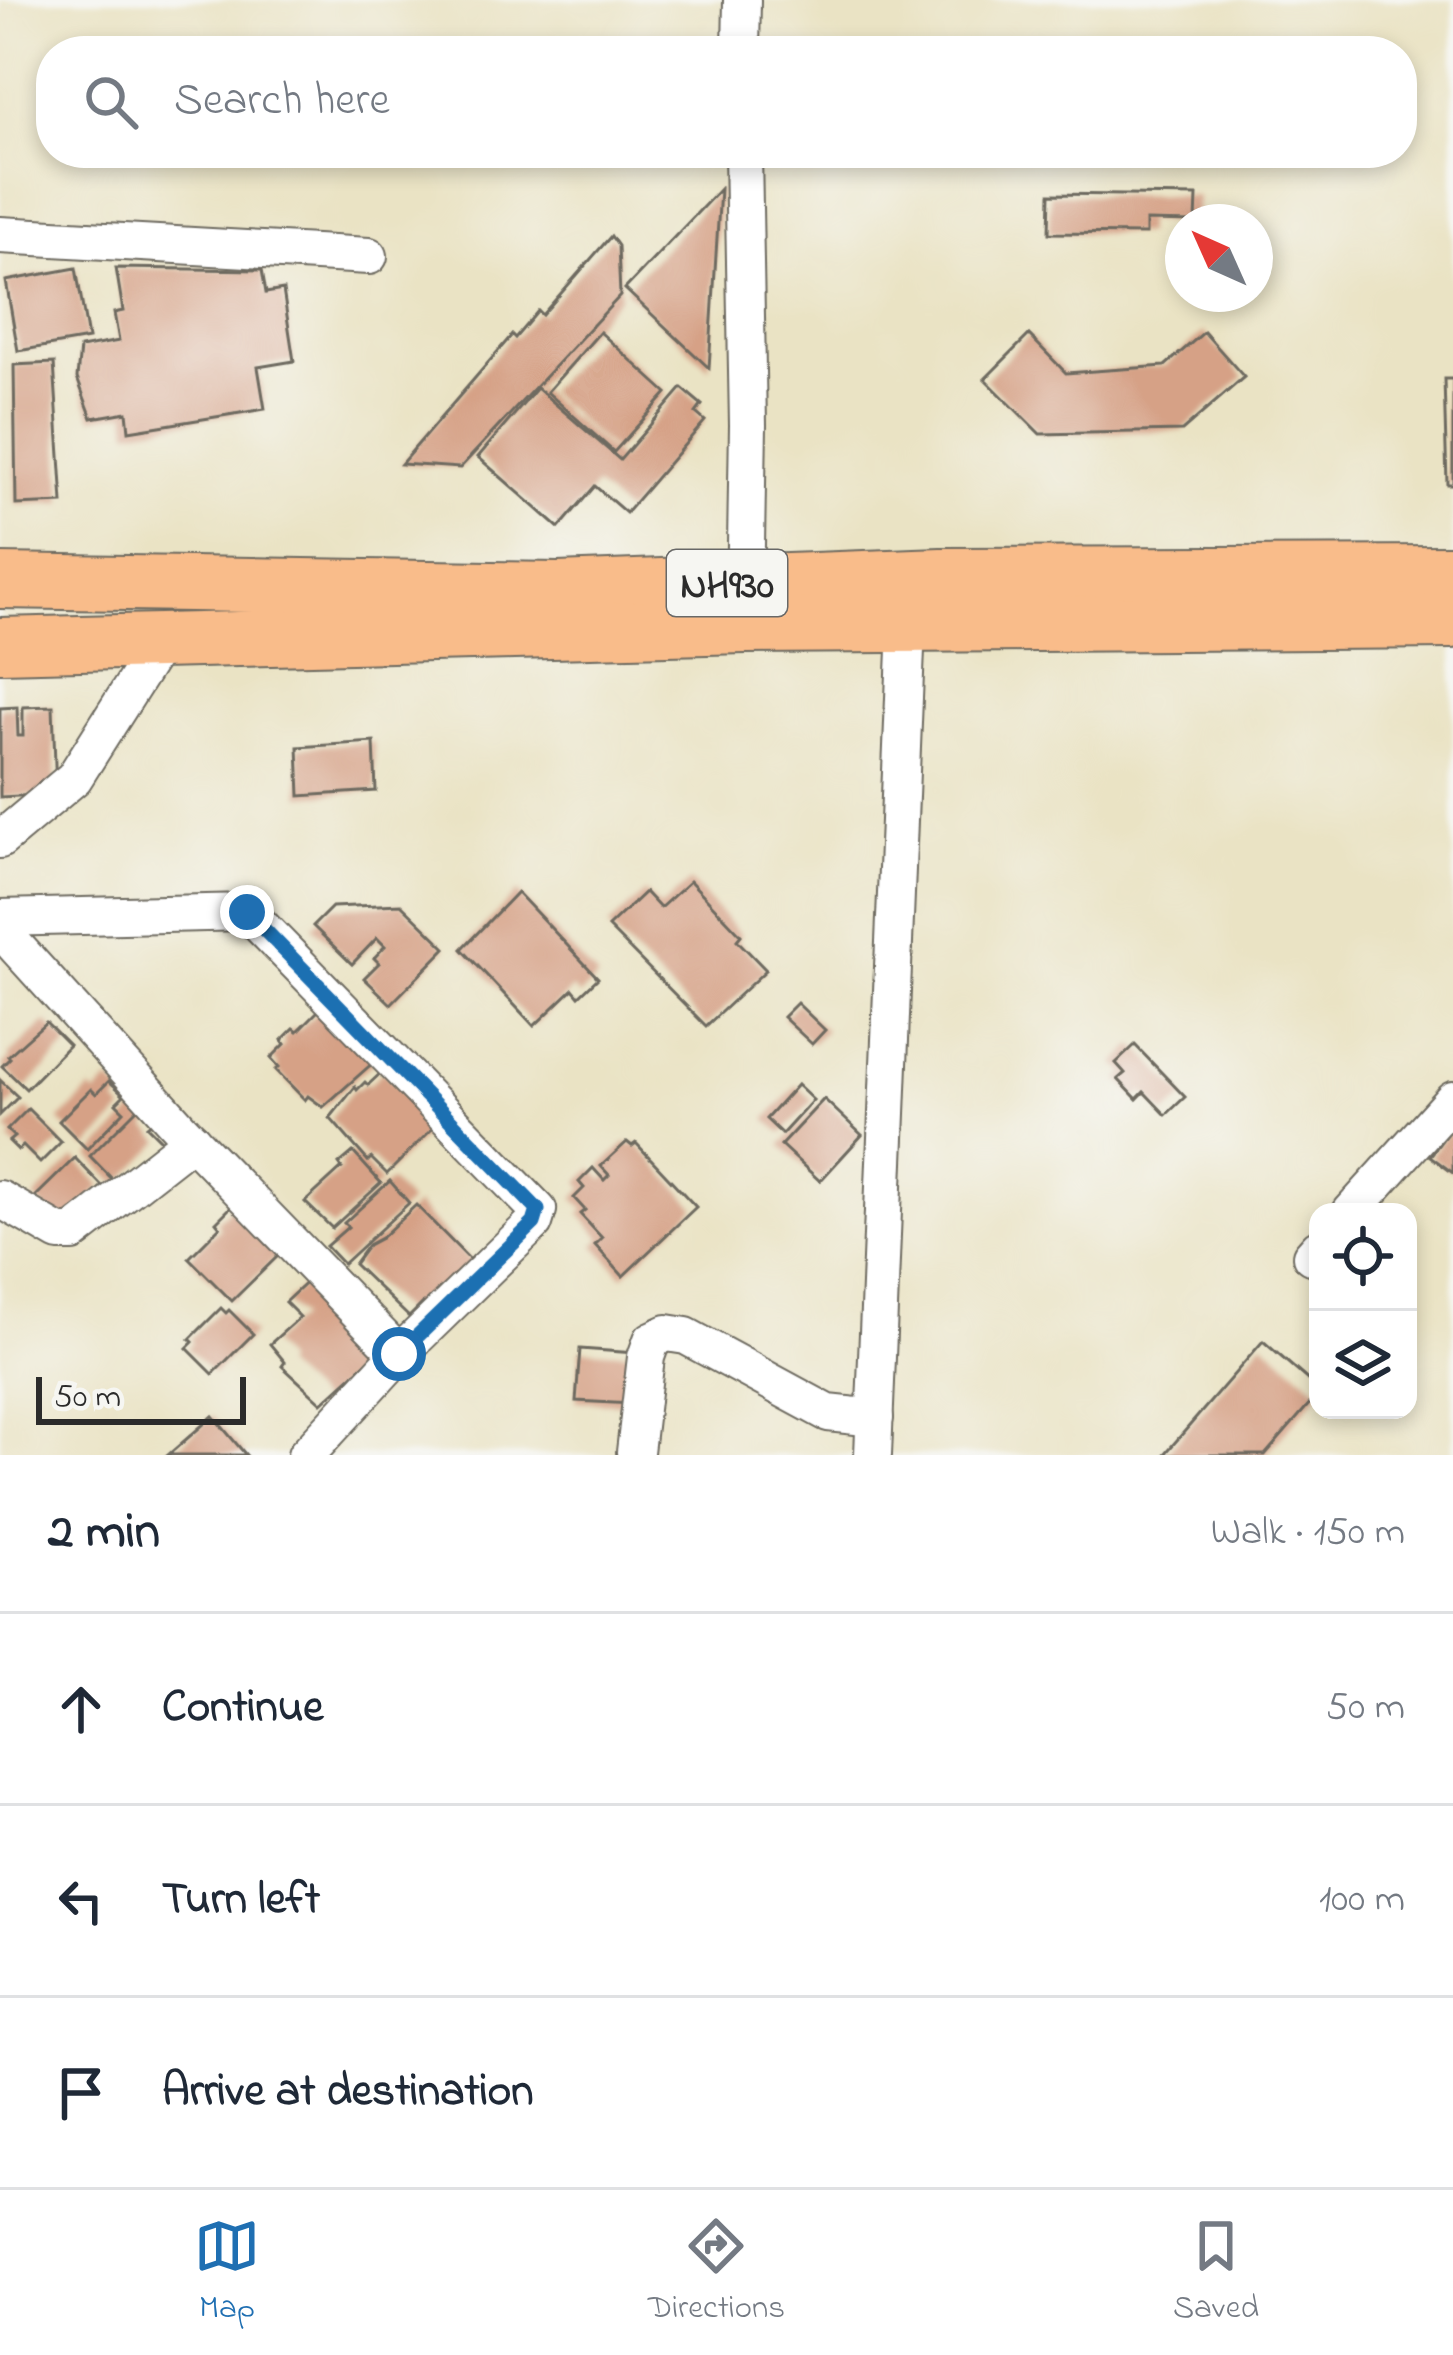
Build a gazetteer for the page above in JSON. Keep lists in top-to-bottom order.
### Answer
{
  "streets": {
    "highway": ["NH930"]
  },
  "scale_bar": "50 m",
  "north": "top left",
  "page": {
    "search": "Search here",
    "scale": "50 m",
    "heading": ["2 min", "Walk · 150 m"],
    "list": [
      ["Continue", "50 m"],
      ["Turn left", "100 m"],
      "Arrive at destination"
    ],
    "nav": ["Map", "Directions", "Saved"]
  }
}
